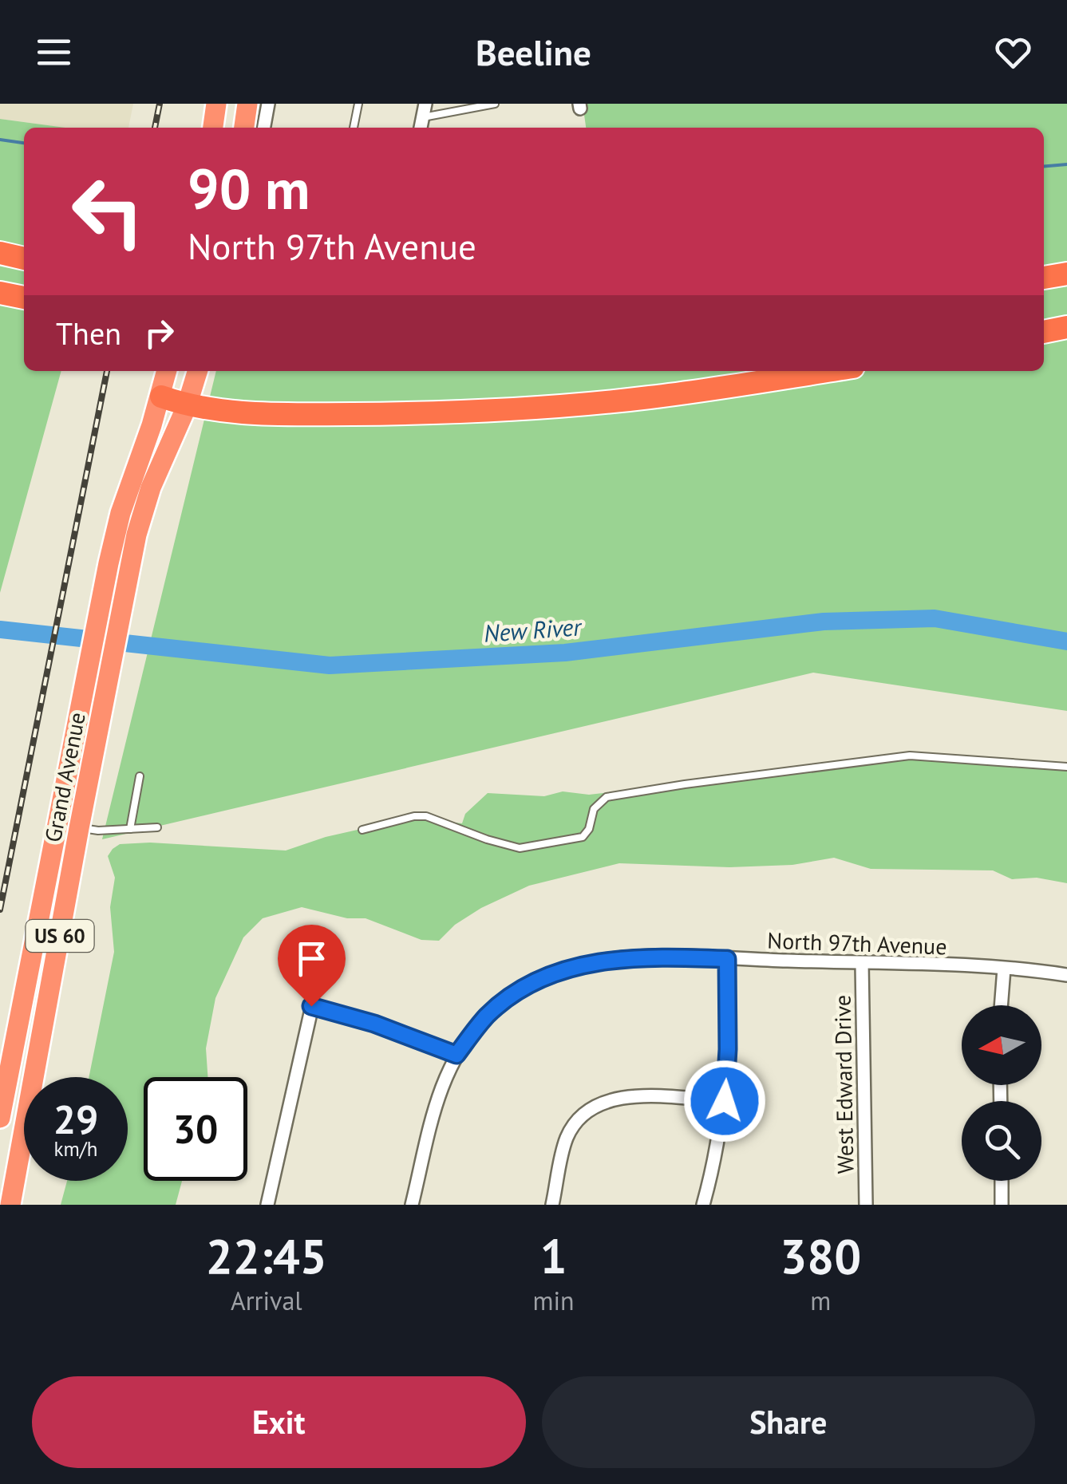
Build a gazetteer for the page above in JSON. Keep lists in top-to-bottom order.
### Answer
{
  "streets": {
    "highway": ["Grand Avenue", "US 60"],
    "street": ["North 97th Avenue", "West Edward Drive"]
  },
  "crossings": [
    ["North 97th Avenue", "West Edward Drive"]
  ],
  "water": ["New River"],
  "north": "left",
  "page": {
    "header": "Beeline",
    "turn": ["90 m", "North 97th Avenue"],
    "then": "Then",
    "speed": "29 km/h",
    "limit": "30",
    "eta": [
      "22:45",
      "Arrival",
      "1",
      "min",
      "380",
      "m"
    ],
    "buttons": ["Exit", "Share"]
  }
}
